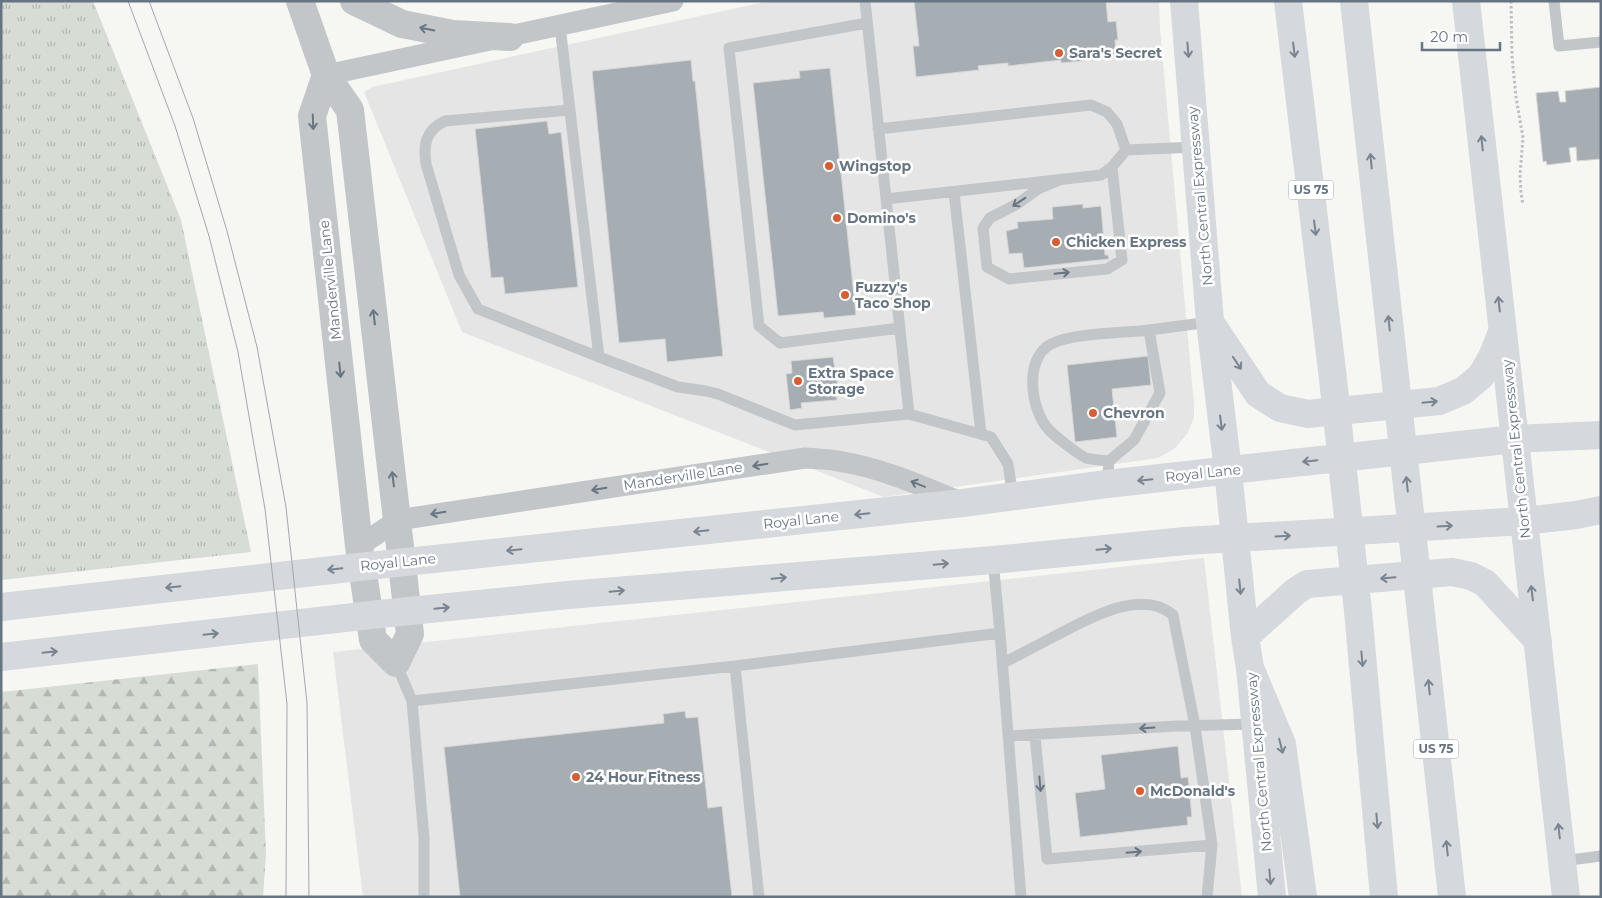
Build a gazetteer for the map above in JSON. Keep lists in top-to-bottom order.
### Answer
{
  "streets": {
    "main road": ["US 75", "North Central Expressway", "Royal Lane"],
    "street": ["Manderville Lane"]
  },
  "crossings": [
    ["North Central Expressway", "Royal Lane"],
    ["Manderville Lane", "Royal Lane"]
  ],
  "places": [
    "Sara's Secret",
    "Wingstop",
    "Domino's",
    "Chicken Express",
    "Fuzzy's Taco Shop",
    "Extra Space Storage",
    "Chevron",
    "24 Hour Fitness",
    "McDonald's"
  ],
  "scale_bar": "20 m"
}
